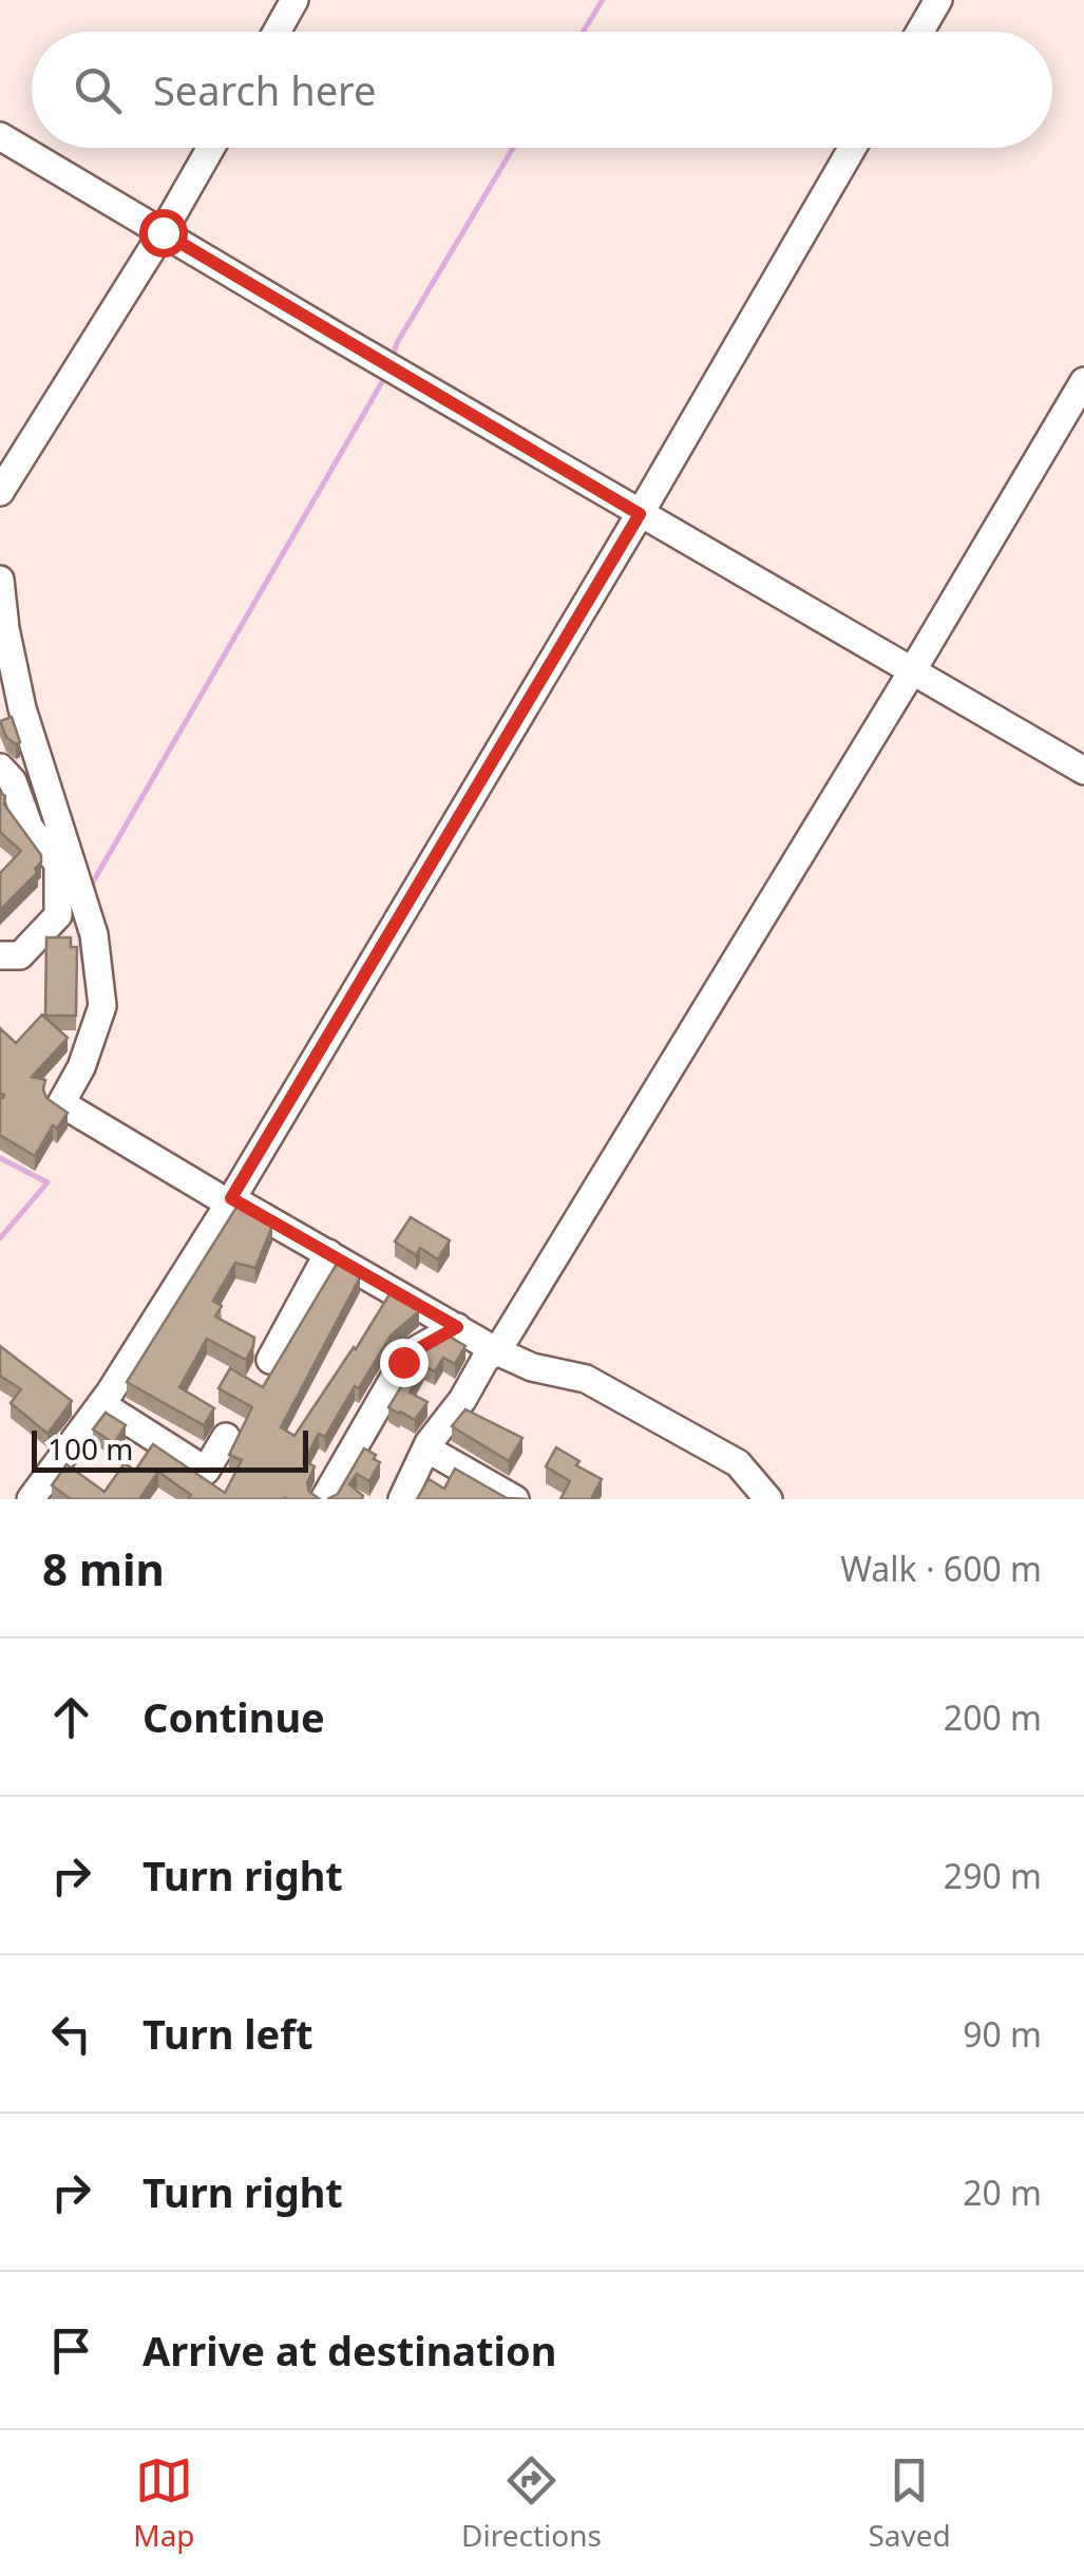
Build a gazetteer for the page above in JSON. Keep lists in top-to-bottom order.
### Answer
{
  "scale_bar": "100 m",
  "page": {
    "search": "Search here",
    "scale": "100 m",
    "heading": ["8 min", "Walk · 600 m"],
    "list": [
      ["Continue", "200 m"],
      ["Turn right", "290 m"],
      ["Turn left", "90 m"],
      ["Turn right", "20 m"],
      "Arrive at destination"
    ],
    "nav": ["Map", "Directions", "Saved"]
  }
}
